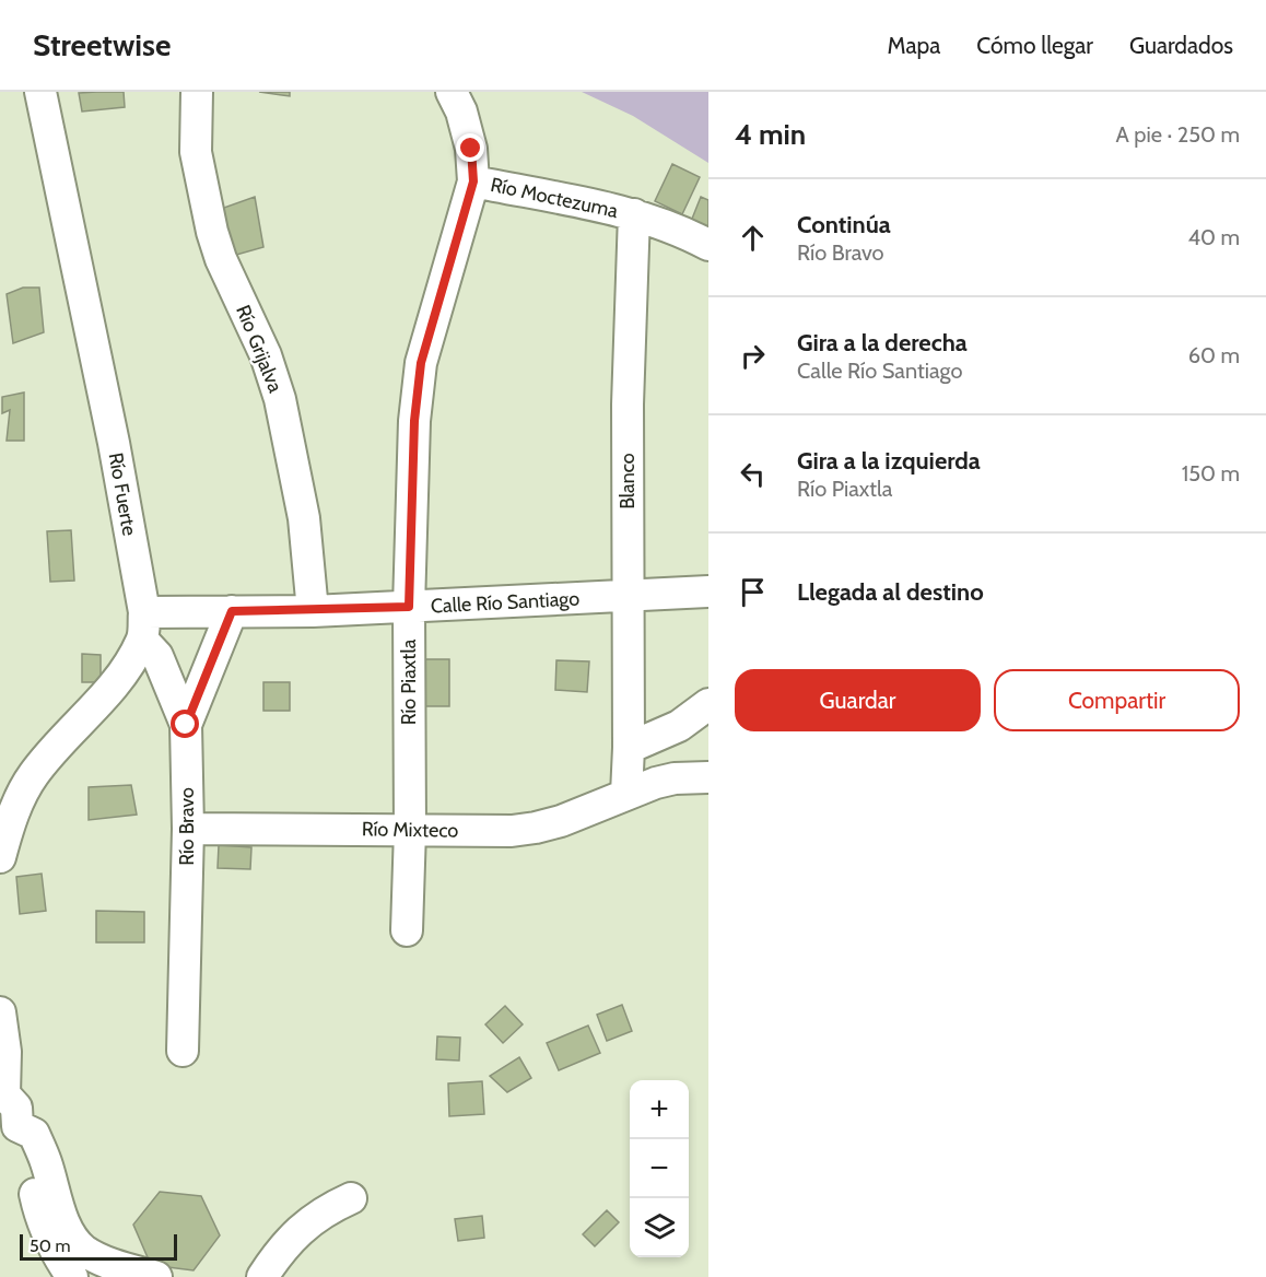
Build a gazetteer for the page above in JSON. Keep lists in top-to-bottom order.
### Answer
{
  "streets": {
    "street": [
      "Río Moctezuma",
      "Río Grijalva",
      "Blanco",
      "Río Fuerte",
      "Calle Río Santiago",
      "Río Piaxtla",
      "Río Bravo",
      "Río Mixteco"
    ]
  },
  "crossings": [
    ["Río Moctezuma", "Blanco"],
    ["Río Moctezuma", "Río Piaxtla"],
    ["Río Grijalva", "Calle Río Santiago"],
    ["Blanco", "Calle Río Santiago"],
    ["Blanco", "Río Mixteco"],
    ["Río Fuerte", "Calle Río Santiago"],
    ["Calle Río Santiago", "Río Piaxtla"],
    ["Calle Río Santiago", "Río Bravo"],
    ["Río Piaxtla", "Río Mixteco"],
    ["Río Bravo", "Río Mixteco"]
  ],
  "scale_bar": "50 m",
  "page": {
    "header": "Streetwise",
    "nav": ["Mapa", "Cómo llegar", "Guardados"],
    "heading": ["4 min", "A pie · 250 m"],
    "list": [
      ["Continúa", "Río Bravo", "40 m"],
      ["Gira a la derecha", "Calle Río Santiago", "60 m"],
      ["Gira a la izquierda", "Río Piaxtla", "150 m"],
      "Llegada al destino"
    ],
    "buttons": ["Guardar", "Compartir"],
    "map_buttons": ["+", "−"],
    "scale": "50 m"
  }
}
